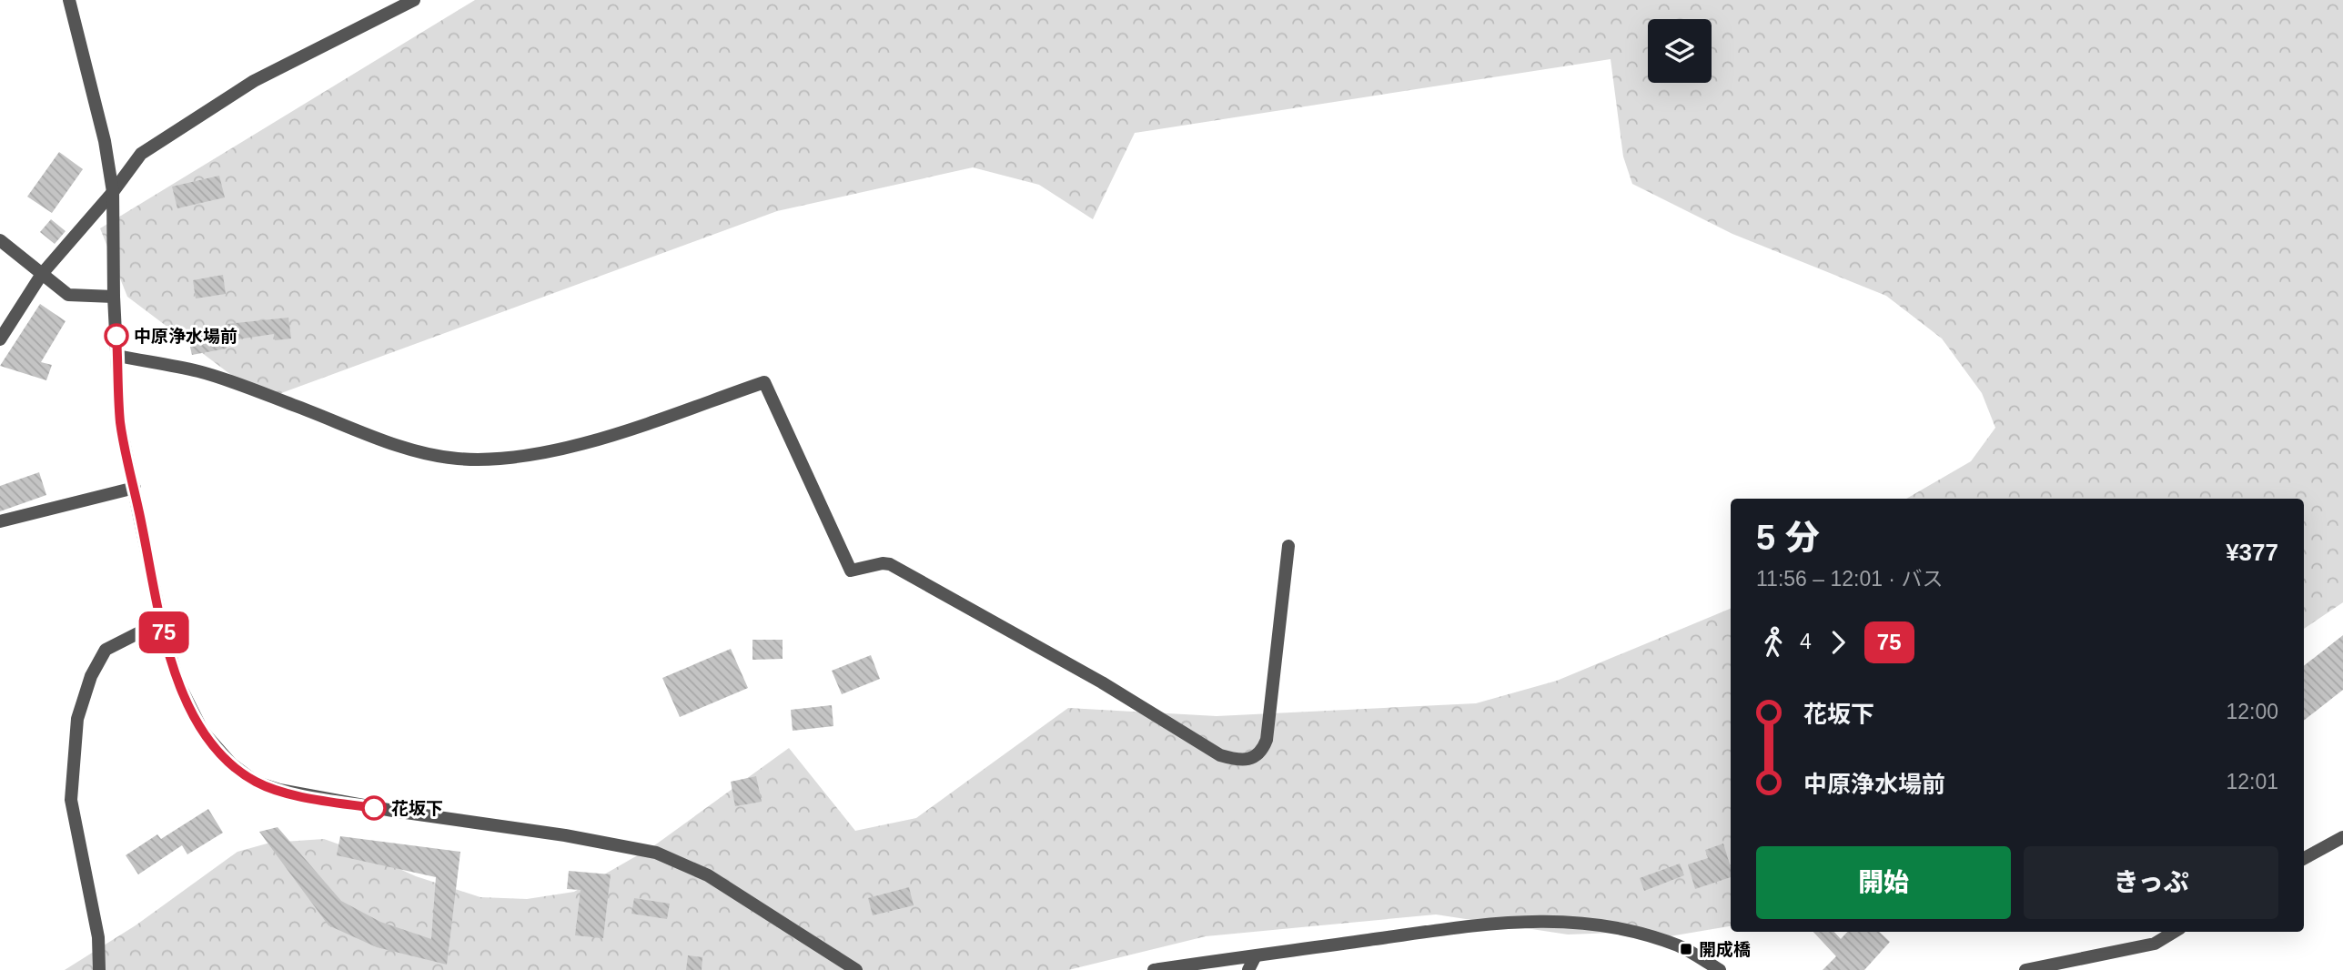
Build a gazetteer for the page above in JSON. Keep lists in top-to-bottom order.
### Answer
{
  "places": {
    "other": ["中原浄水場前", "花坂下"],
    "transit": ["開成橋"]
  },
  "lines": ["bus line 75"],
  "page": {
    "on_map": "75",
    "heading": ["5 分", "11:56 – 12:01 · バス", "¥377"],
    "legs": ["4", "75"],
    "list": [
      {
        "name": "花坂下",
        "value": "12:00"
      },
      {
        "name": "中原浄水場前",
        "value": "12:01"
      }
    ],
    "buttons": ["開始", "きっぷ"]
  }
}
